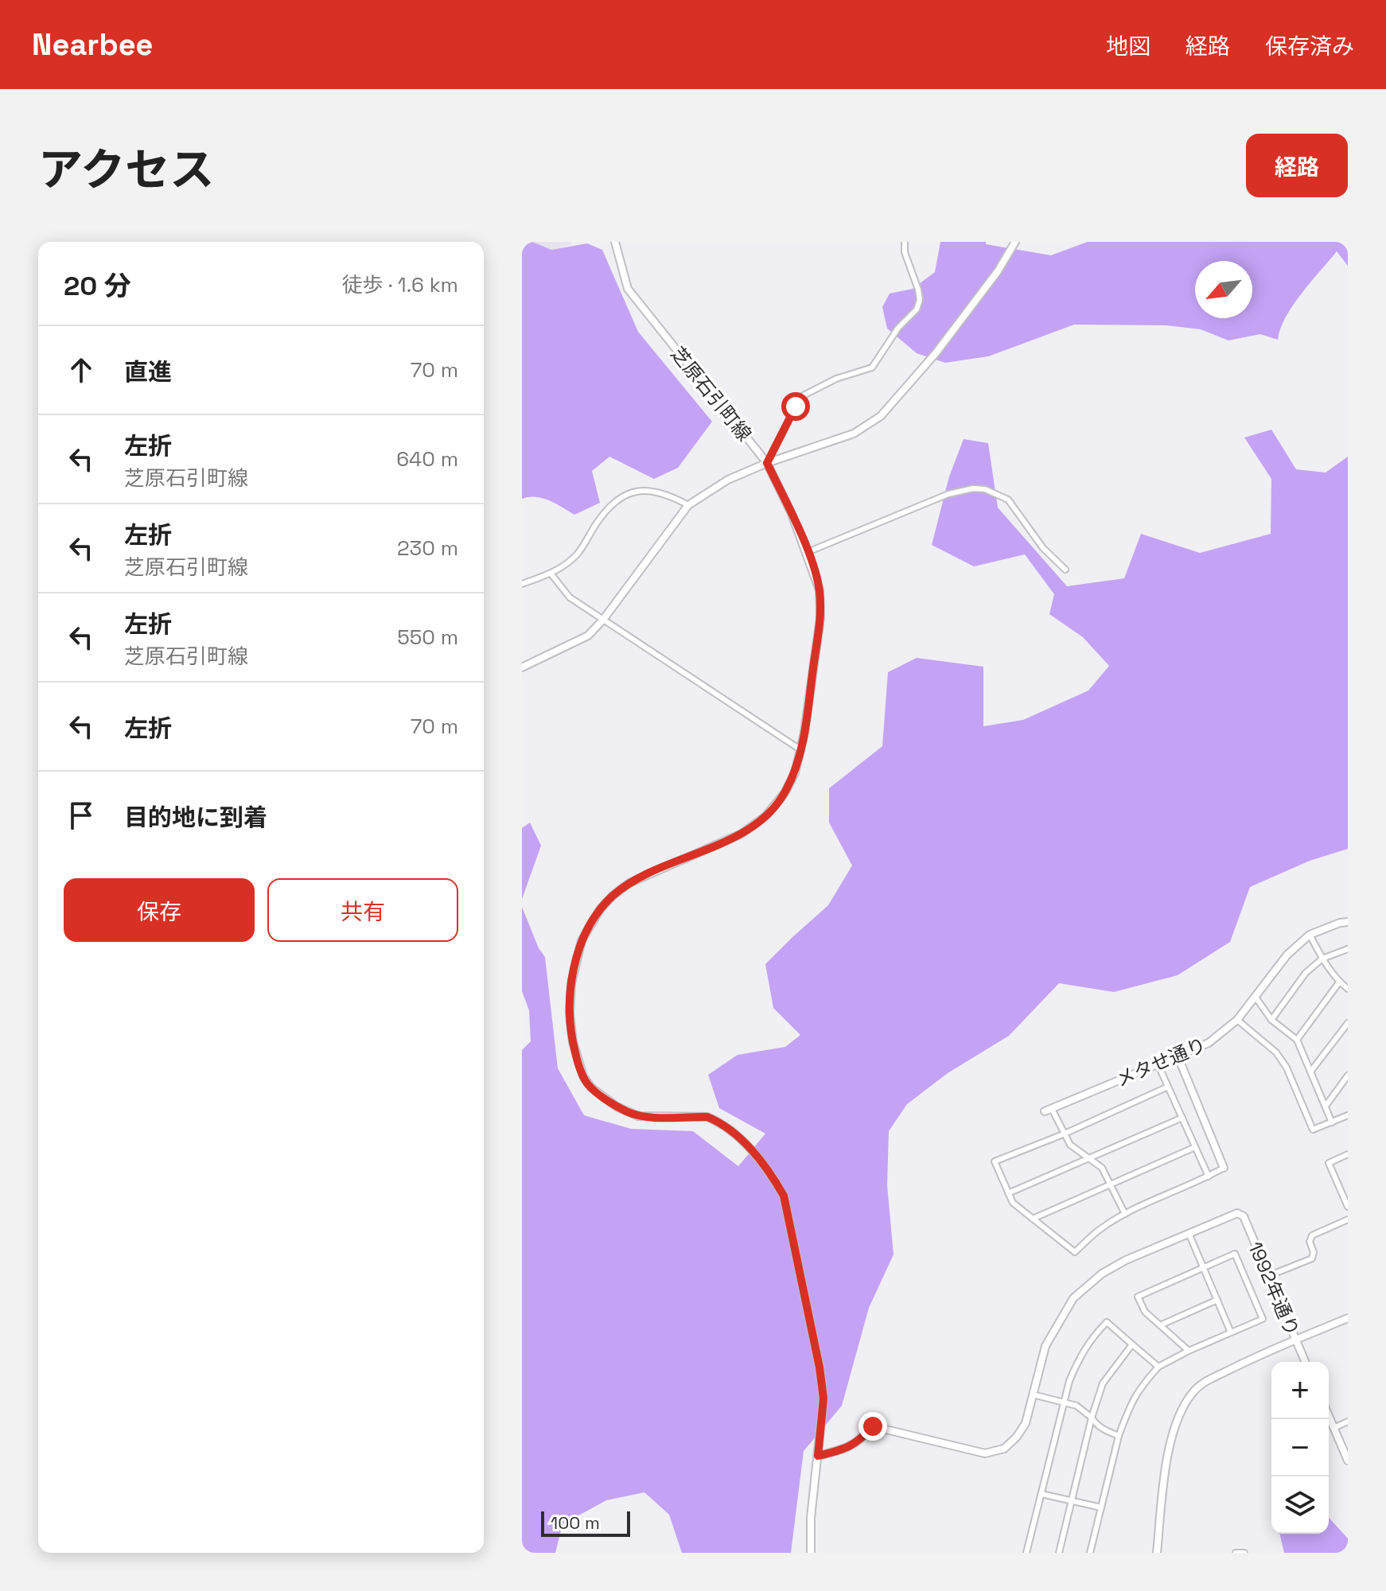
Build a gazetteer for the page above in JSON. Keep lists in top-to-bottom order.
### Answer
{
  "streets": {
    "street": ["芝原石引町線", "メタせ通り", "1992年通り"]
  },
  "scale_bar": "100 m",
  "north": "bottom left",
  "page": {
    "header": "Nearbee",
    "nav": ["地図", "経路", "保存済み"],
    "title": "アクセス",
    "buttons": [
      "経路",
      ["保存", "共有"]
    ],
    "heading": ["20 分", "徒歩 · 1.6 km"],
    "list": [
      ["直進", "70 m"],
      ["左折", "芝原石引町線", "640 m"],
      ["左折", "芝原石引町線", "230 m"],
      ["左折", "芝原石引町線", "550 m"],
      ["左折", "70 m"],
      "目的地に到着"
    ],
    "map_buttons": ["+", "−"],
    "scale": "100 m"
  }
}
